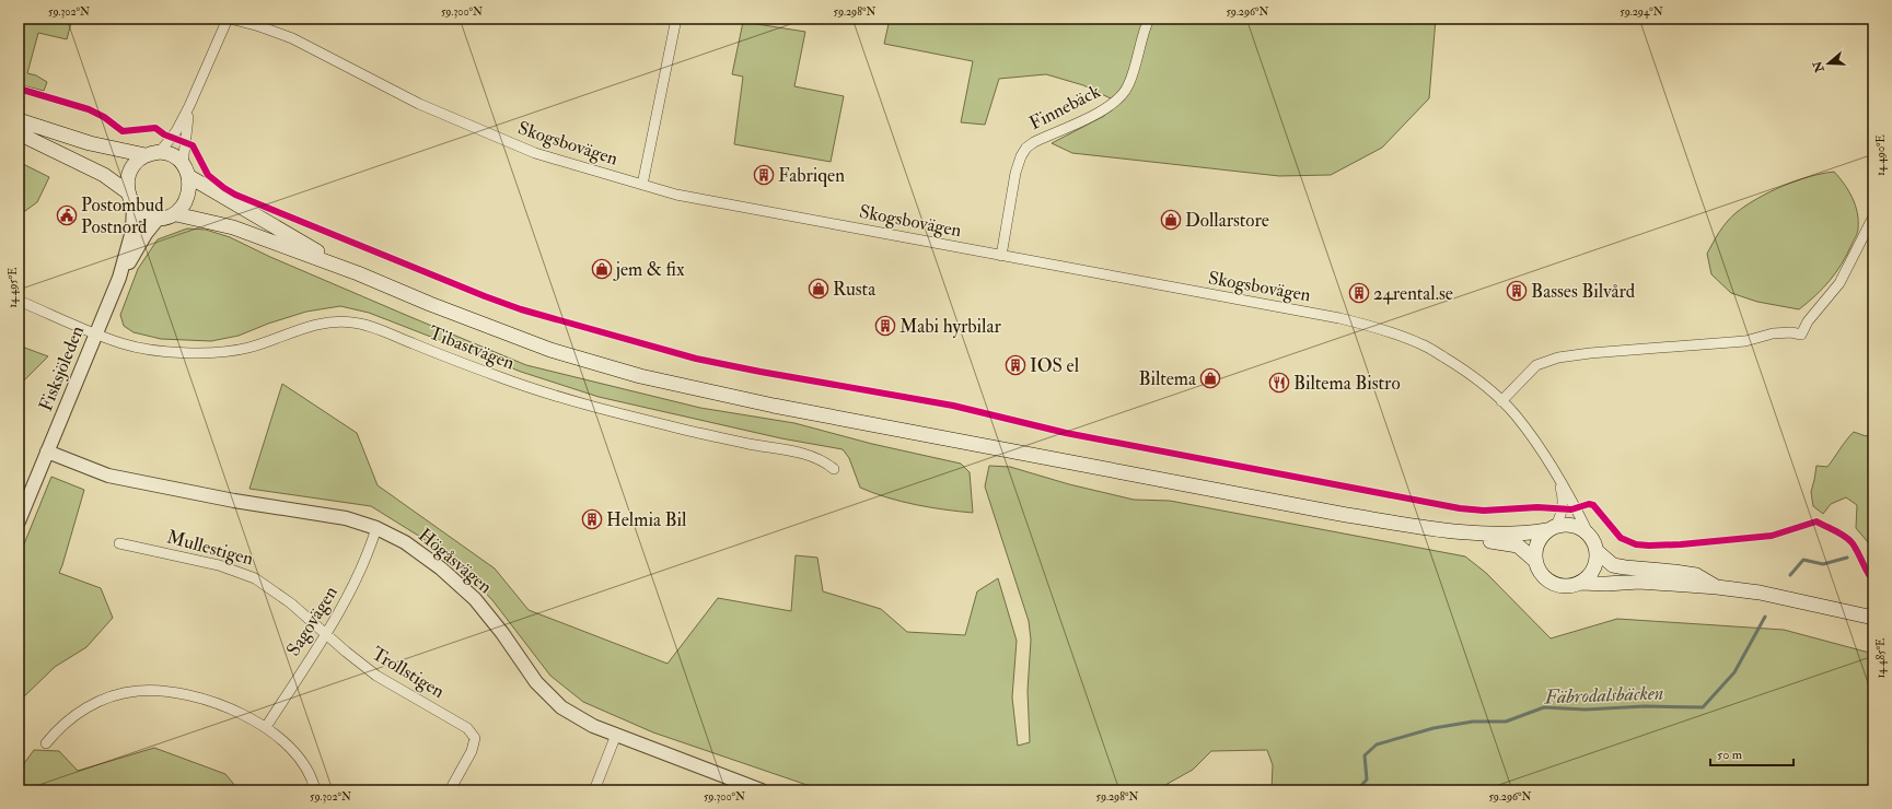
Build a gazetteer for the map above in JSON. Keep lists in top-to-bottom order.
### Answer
{
  "streets": {
    "street": [
      "Finnebäck",
      "Skogsbovägen",
      "Tibastvägen",
      "Fisksjöleden",
      "Mullestigen",
      "Högåsvägen",
      "Sagovägen",
      "Trollstigen"
    ]
  },
  "crossings": [
    ["Finnebäck", "Skogsbovägen"],
    ["Tibastvägen", "Fisksjöleden"],
    ["Fisksjöleden", "Högåsvägen"],
    ["Mullestigen", "Sagovägen"],
    ["Mullestigen", "Trollstigen"],
    ["Högåsvägen", "Sagovägen"],
    ["Sagovägen", "Trollstigen"]
  ],
  "water": ["Fäbrodalsbäcken"],
  "places": {
    "building": [
      "Fabriqen",
      "Basses Bilvård",
      "24rental.se",
      "Mabi hyrbilar",
      "IOS el",
      "Helmia Bil"
    ],
    "public building": ["Postombud Postnord"],
    "shop": [
      "Dollarstore",
      "jem & fix",
      "Rusta",
      "Biltema"
    ],
    "restaurant": ["Biltema Bistro"]
  },
  "scale_bar": "50 m",
  "north": "left",
  "coordinates": [
    "59.302°N",
    "59.300°N",
    "59.298°N",
    "59.296°N",
    "59.294°N",
    "14.490°E",
    "14.495°E",
    "14.485°E"
  ]
}
